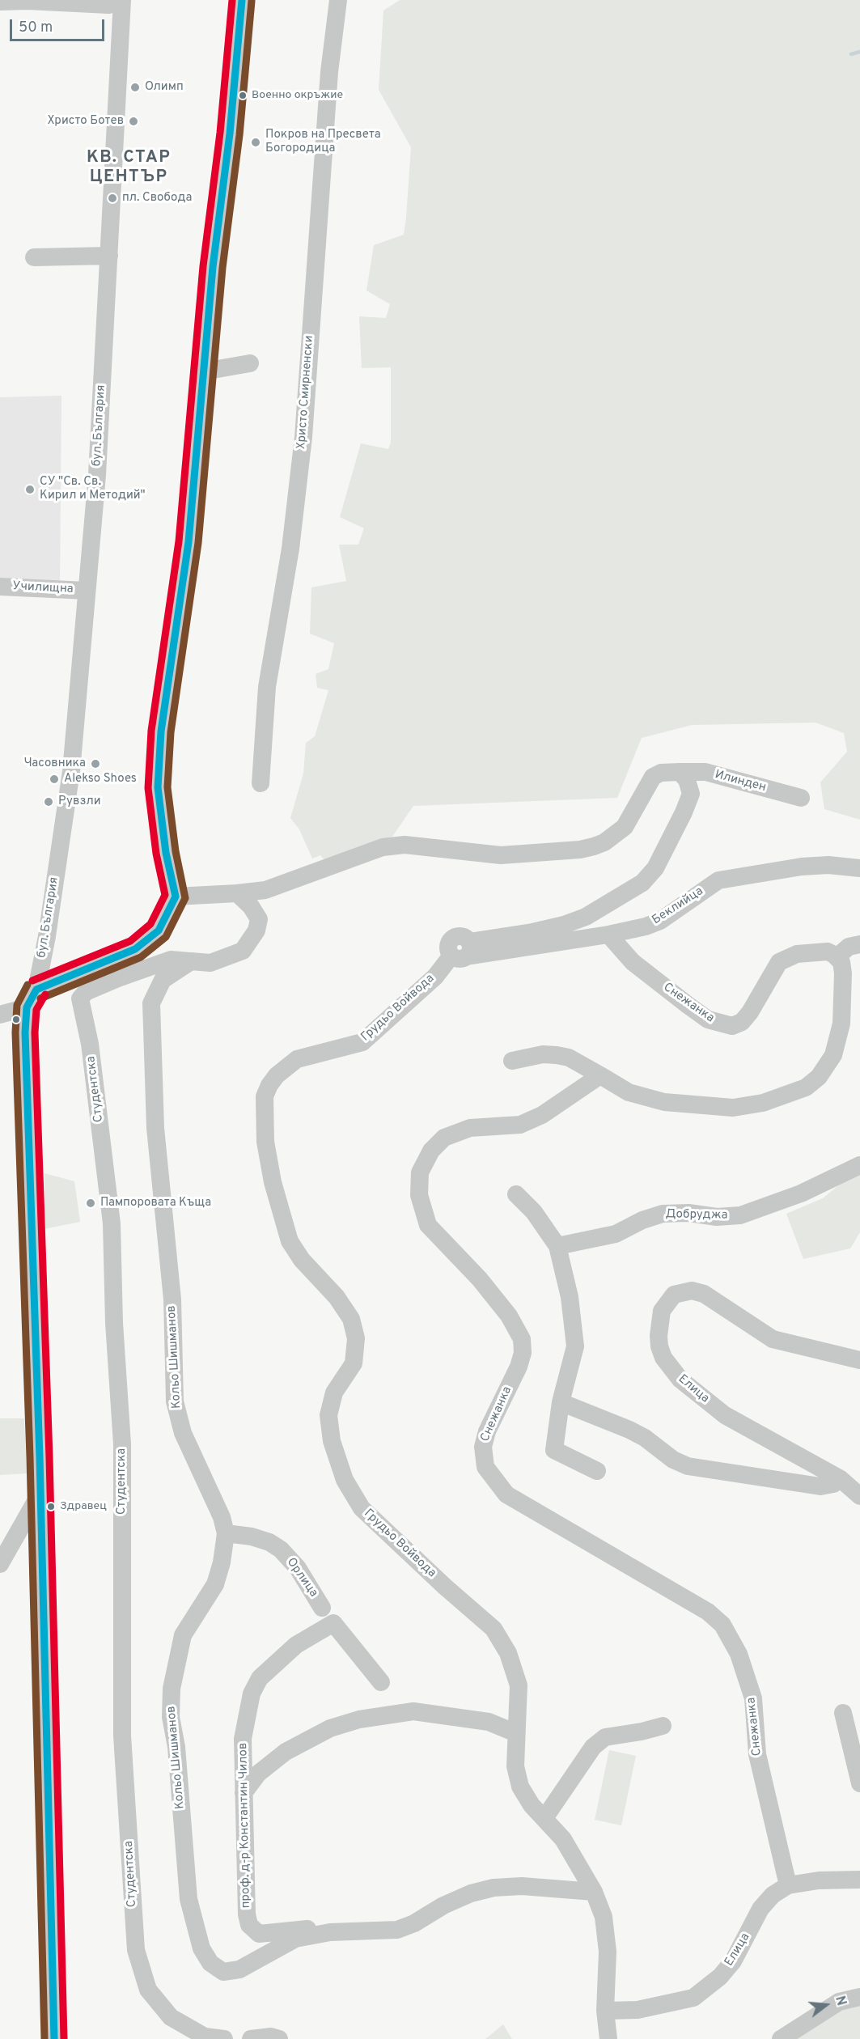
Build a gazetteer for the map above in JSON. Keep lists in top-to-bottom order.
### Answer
{
  "streets": {
    "street": [
      "Христо Смирненски",
      "бул. България",
      "Училищна",
      "Илинден",
      "Беклийца",
      "Снежанка",
      "Грудьо Войвода",
      "Студентска",
      "Добруджа",
      "Кольо Шишманов",
      "Елица",
      "Орлица",
      "проф. д-р Константин Чилов"
    ]
  },
  "crossings": [
    ["бул. България", "Училищна"],
    ["Беклийца", "Снежанка"],
    ["Беклийца", "Грудьо Войвода"],
    ["Снежанка", "Елица"],
    ["Грудьо Войвода", "Кольо Шишманов"],
    ["Грудьо Войвода", "Елица"],
    ["Студентска", "Кольо Шишманов"],
    ["Кольо Шишманов", "Орлица"],
    ["Кольо Шишманов", "проф. д-р Константин Чилов"]
  ],
  "districts": ["КВ. СТАР ЦЕНТЪР"],
  "places": [
    "Олимп",
    "Военно окръжие",
    "Христо Ботев",
    "Покров на Пресвета Богородица",
    "пл. Свобода",
    "СУ \"Св. Св. Кирил и Методий\"",
    "Часовника",
    "Alekso Shoes",
    "Рувзли",
    "Пампоровата Къща",
    "Здравец"
  ],
  "scale_bar": "50 m",
  "north": "right"
}
